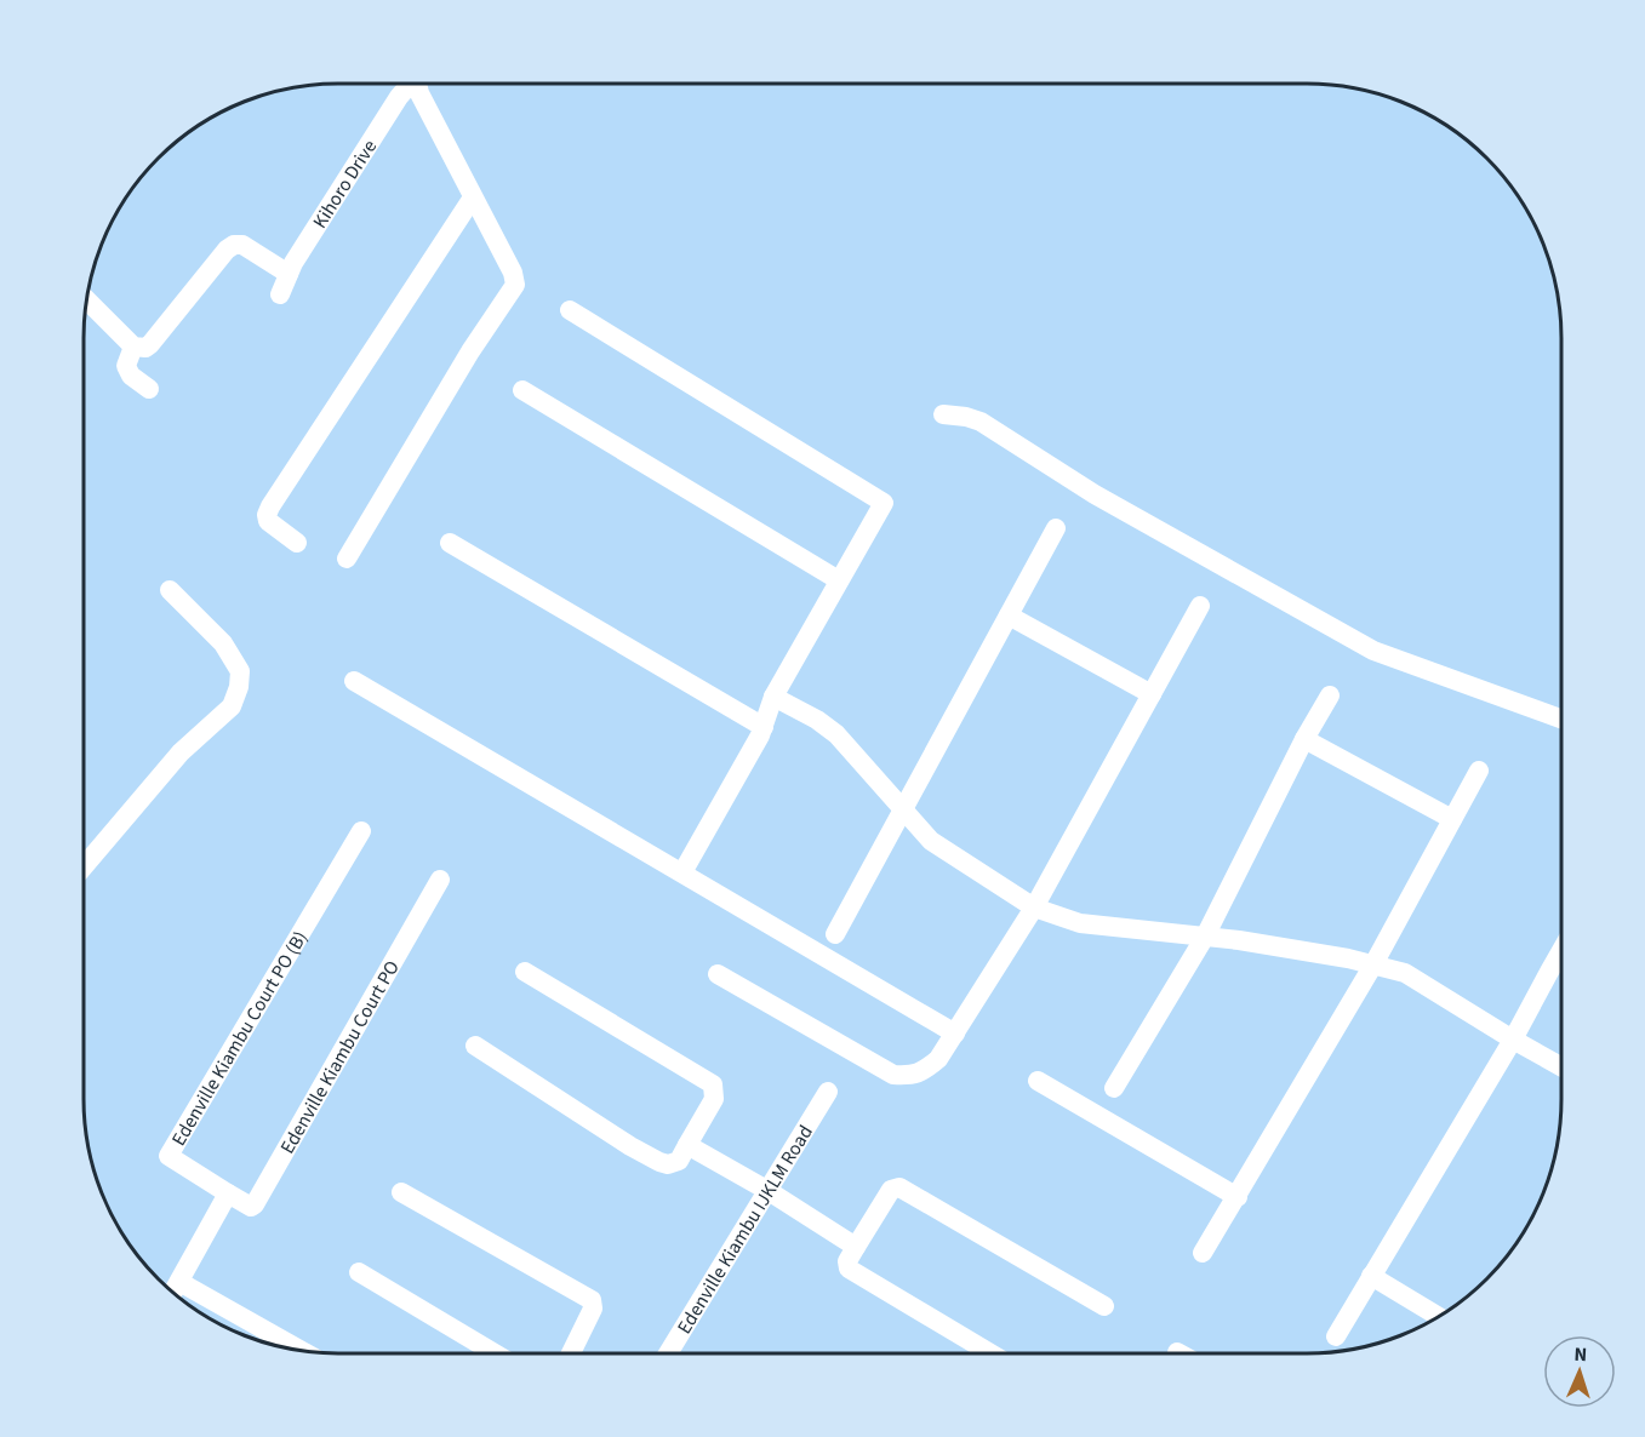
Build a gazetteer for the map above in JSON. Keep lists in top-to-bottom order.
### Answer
{
  "streets": {
    "street": [
      "Kihoro Drive",
      "Edenville Kiambu Court PO (B)",
      "Edenville Kiambu Court PO",
      "Edenville Kiambu IJKLM Road"
    ]
  },
  "crossings": [
    ["Edenville Kiambu Court PO (B)", "Edenville Kiambu Court PO"]
  ],
  "north": "top"
}
